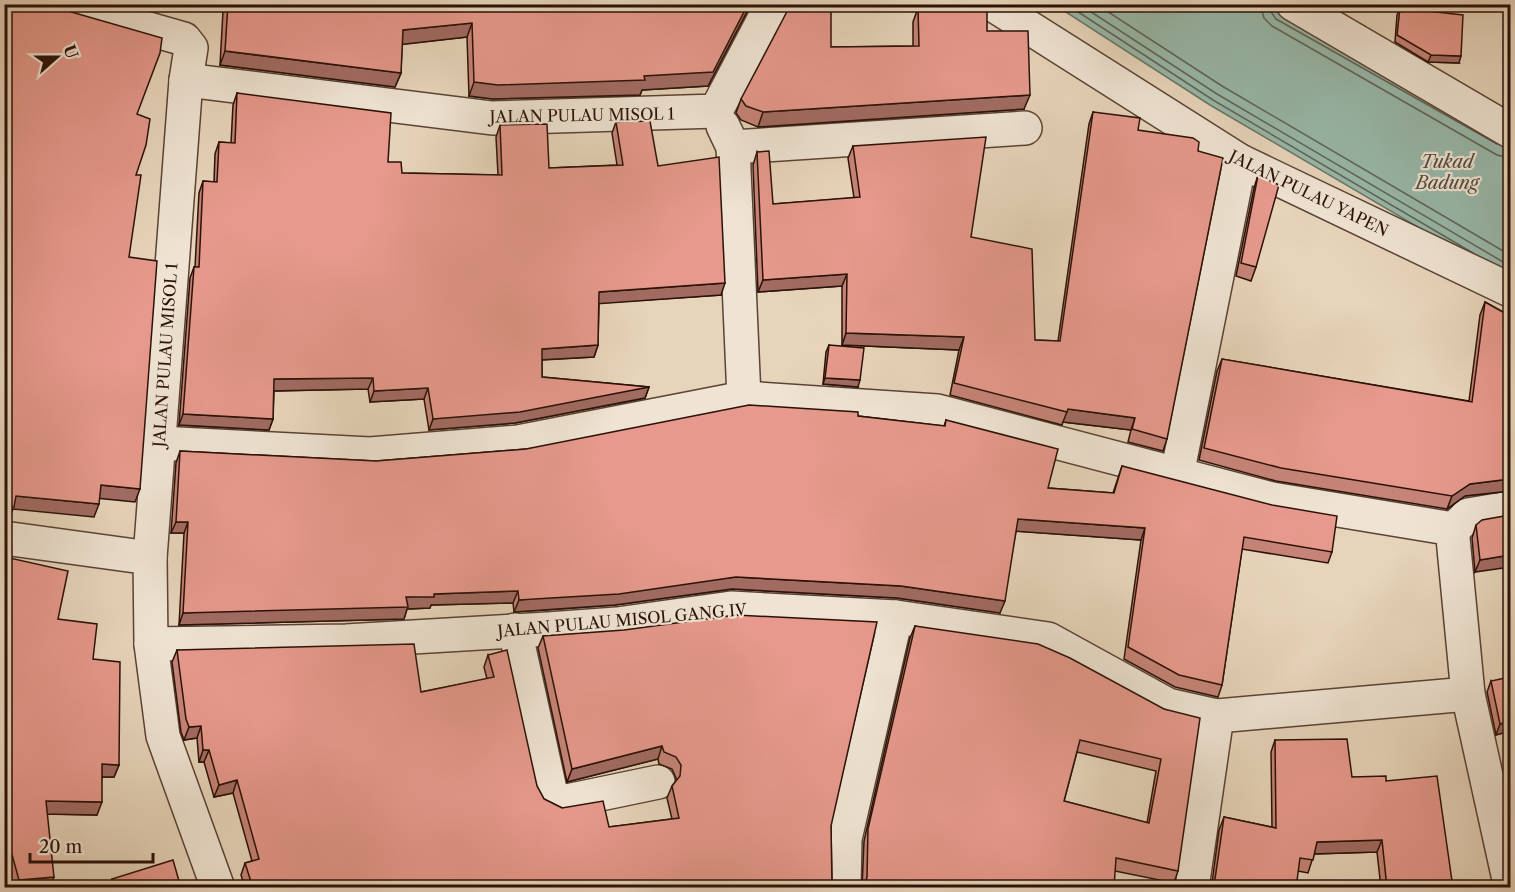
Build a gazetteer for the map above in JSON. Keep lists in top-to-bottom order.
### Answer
{
  "streets": {
    "street": ["JALAN PULAU MISOL 1", "JALAN PULAU YAPEN", "JALAN PULAU MISOL GANG IV"]
  },
  "crossings": [
    ["JALAN PULAU MISOL 1", "JALAN PULAU MISOL GANG IV"]
  ],
  "water": ["Tukad Badung"],
  "scale_bar": "20 m",
  "north": "right"
}
